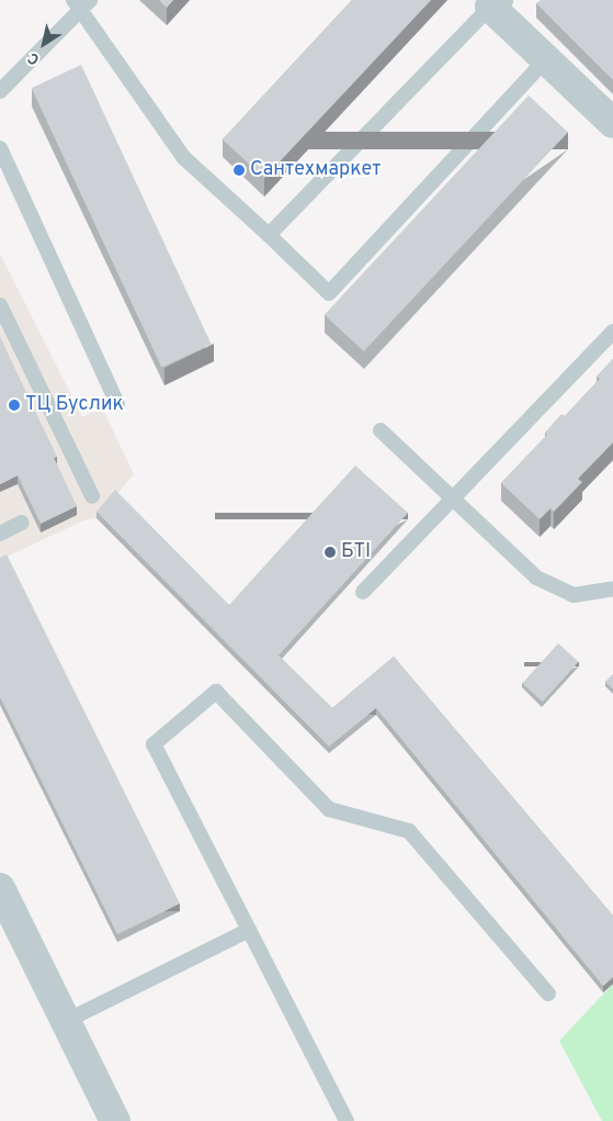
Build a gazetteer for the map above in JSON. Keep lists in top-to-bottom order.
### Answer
{
  "places": ["Сантехмаркет", "ТЦ Буслик", "БТІ"],
  "north": "bottom left"
}
